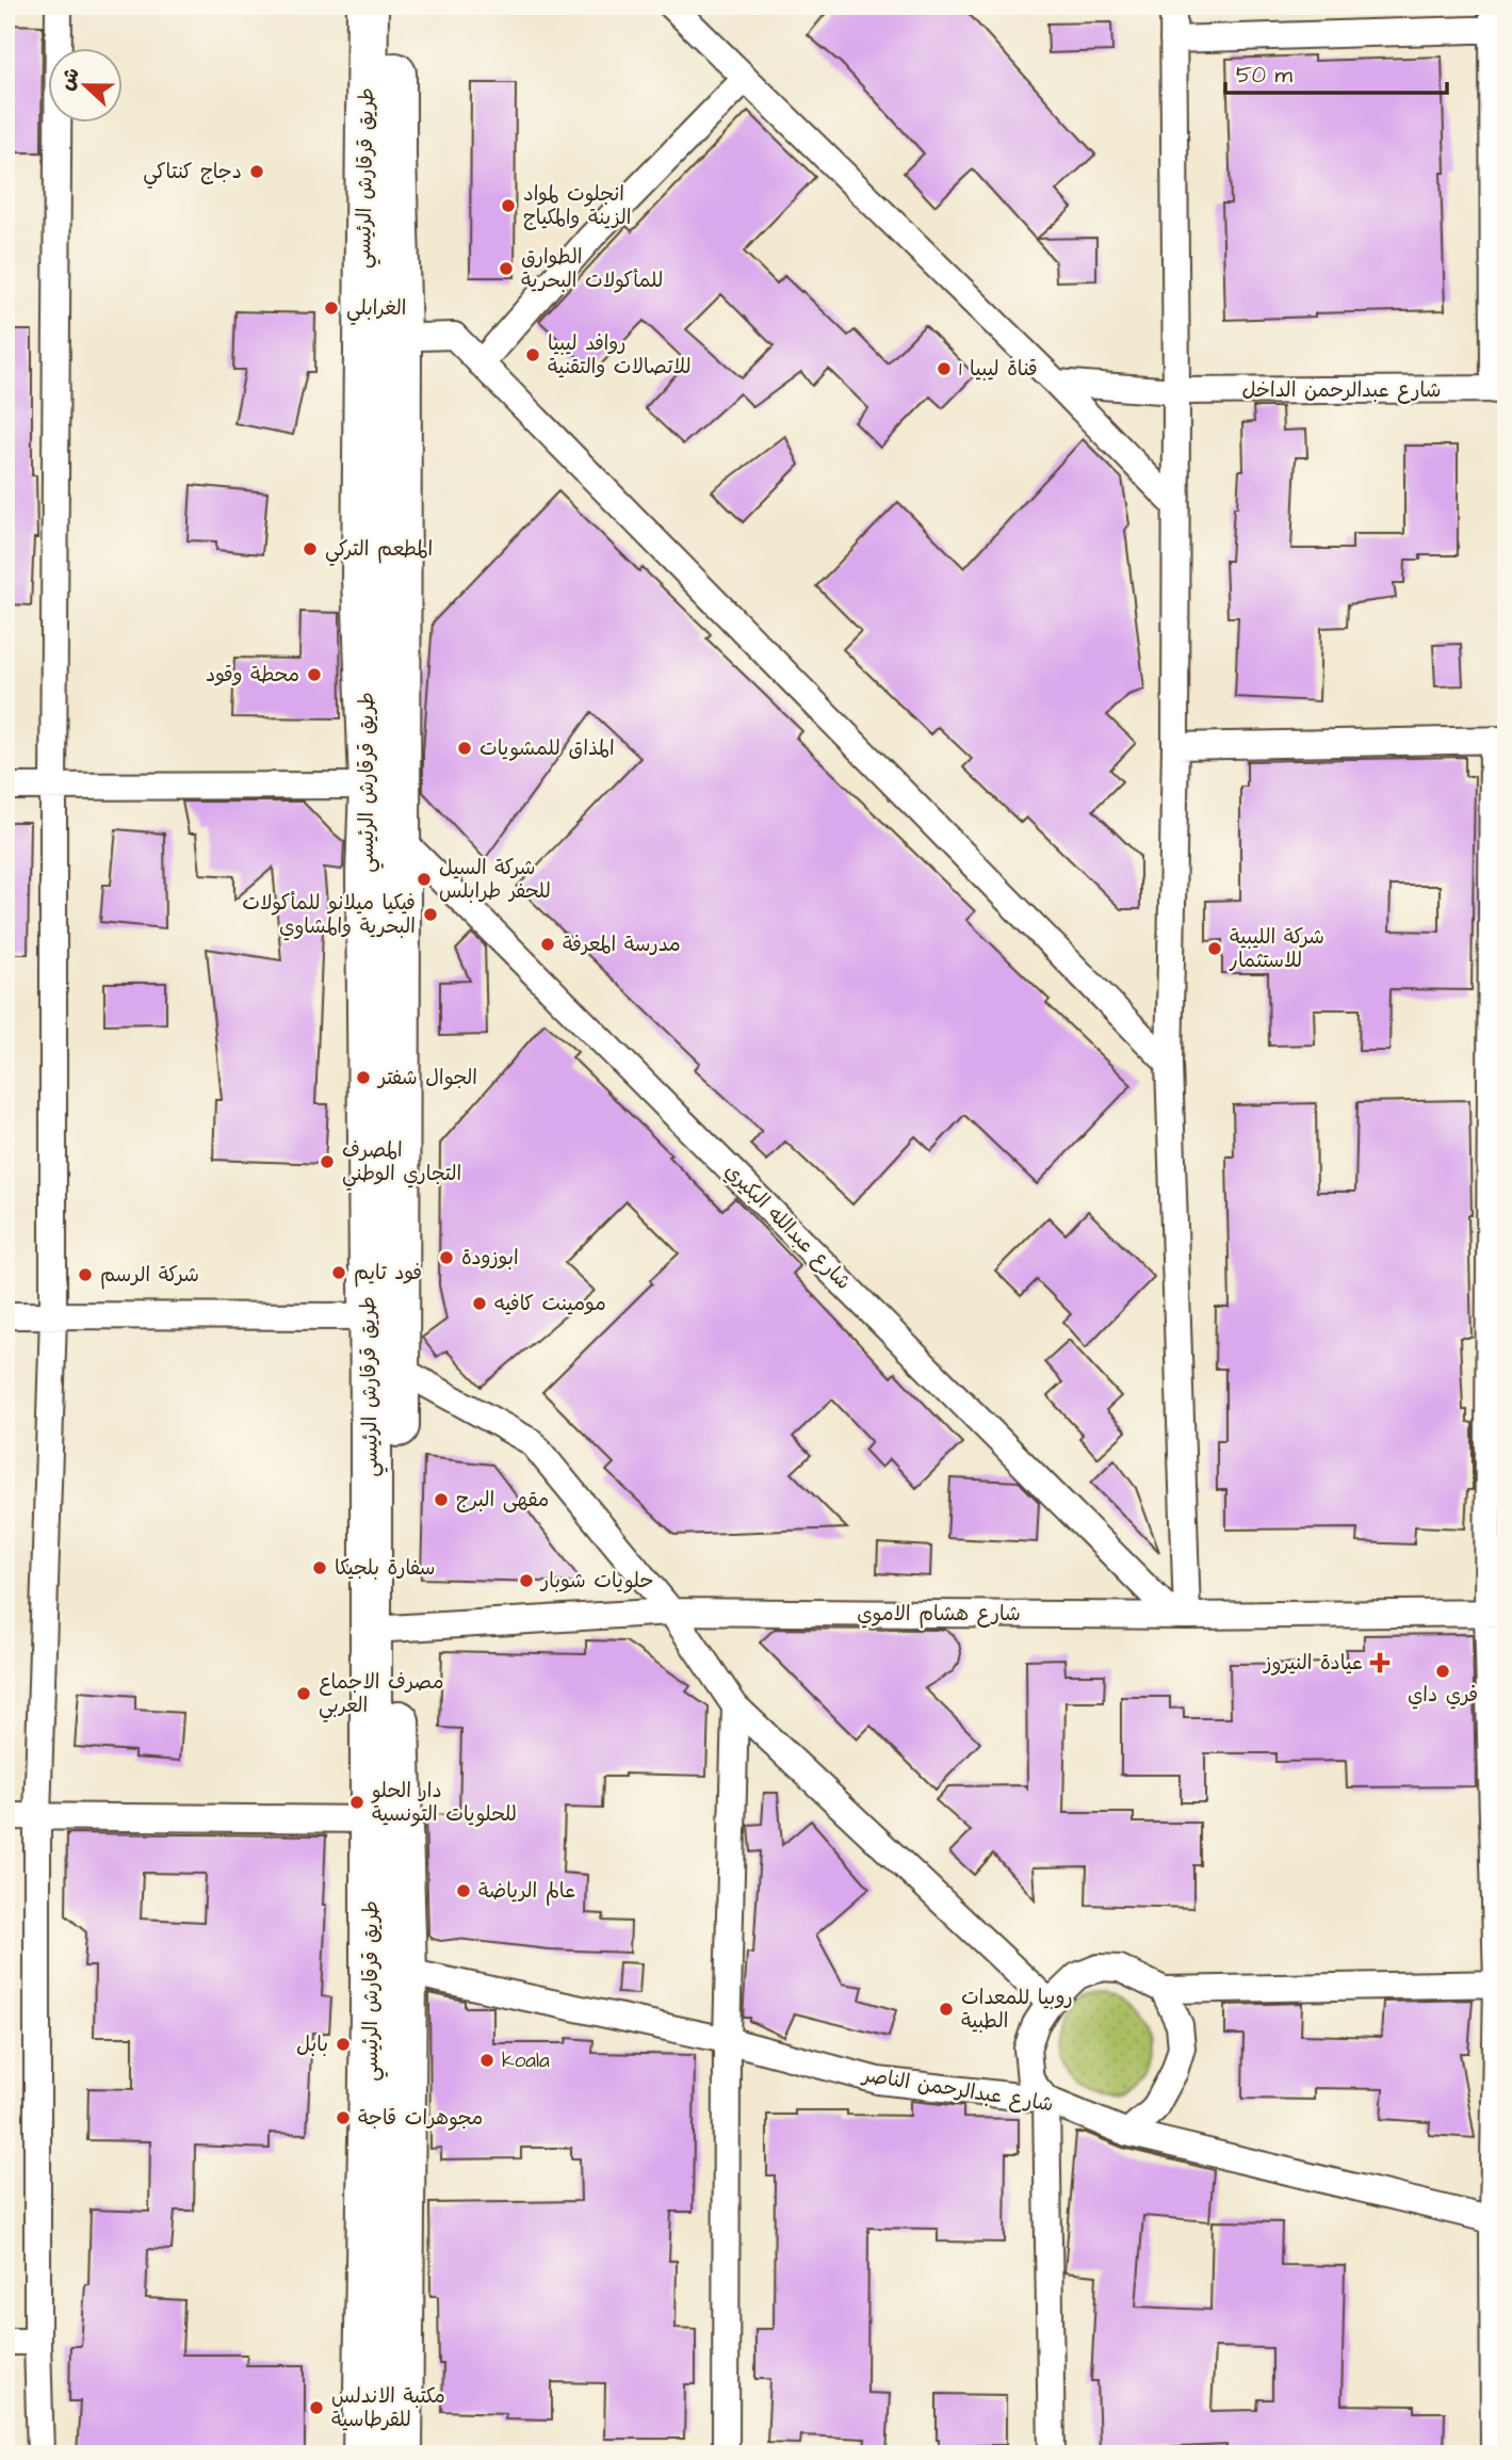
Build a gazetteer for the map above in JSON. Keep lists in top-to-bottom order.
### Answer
{
  "streets": {
    "main road": ["طريق قرقارش الرئيسي"],
    "street": [
      "شارع عبدالرحمن الداخل",
      "شارع عبدالله البكيري",
      "شارع هشام الاموي",
      "شارع عبدالرحمن الناصر"
    ]
  },
  "crossings": [
    ["طريق قرقارش الرئيسي", "شارع عبدالله البكيري"],
    ["طريق قرقارش الرئيسي", "شارع هشام الاموي"],
    ["طريق قرقارش الرئيسي", "شارع عبدالرحمن الناصر"],
    ["شارع عبدالله البكيري", "شارع هشام الاموي"]
  ],
  "places": {
    "other": [
      "دجاج كنتاكي",
      "انجلوت لمواد الزينة والمكياج",
      "الطوارق للمأكولات البحرية",
      "الغرابلي",
      "روافد ليبيا للاتصالات والتقنية",
      "قناة ليبيا 1",
      "المطعم التركي",
      "محطة وقود",
      "المذاق للمشويات",
      "شركة السيل للحفر طرابلس",
      "فيكيا ميلانو للمأكولات البحرية والمشاوي",
      "مدرسة المعرفة",
      "شركة الليبية للاستثمار",
      "الجوال شفتر",
      "المصرف التجاري الوطني",
      "ابوزودة",
      "فود تايم",
      "شركة الرسم",
      "مومينت كافيه",
      "مقهى البرج",
      "سفارة بلجيكا",
      "حلويات شوبار",
      "فري داي",
      "مصرف الاجماع العربي",
      "دار الحلو للحلويات التونسية",
      "عالم الرياضة",
      "روبيا للمعدات الطبية",
      "بابل",
      "koala",
      "مجوهرات قاجة",
      "مكتبة الاندلس للقرطاسية"
    ],
    "health": ["عيادة النيروز"]
  },
  "scale_bar": "50 m",
  "north": "left"
}
